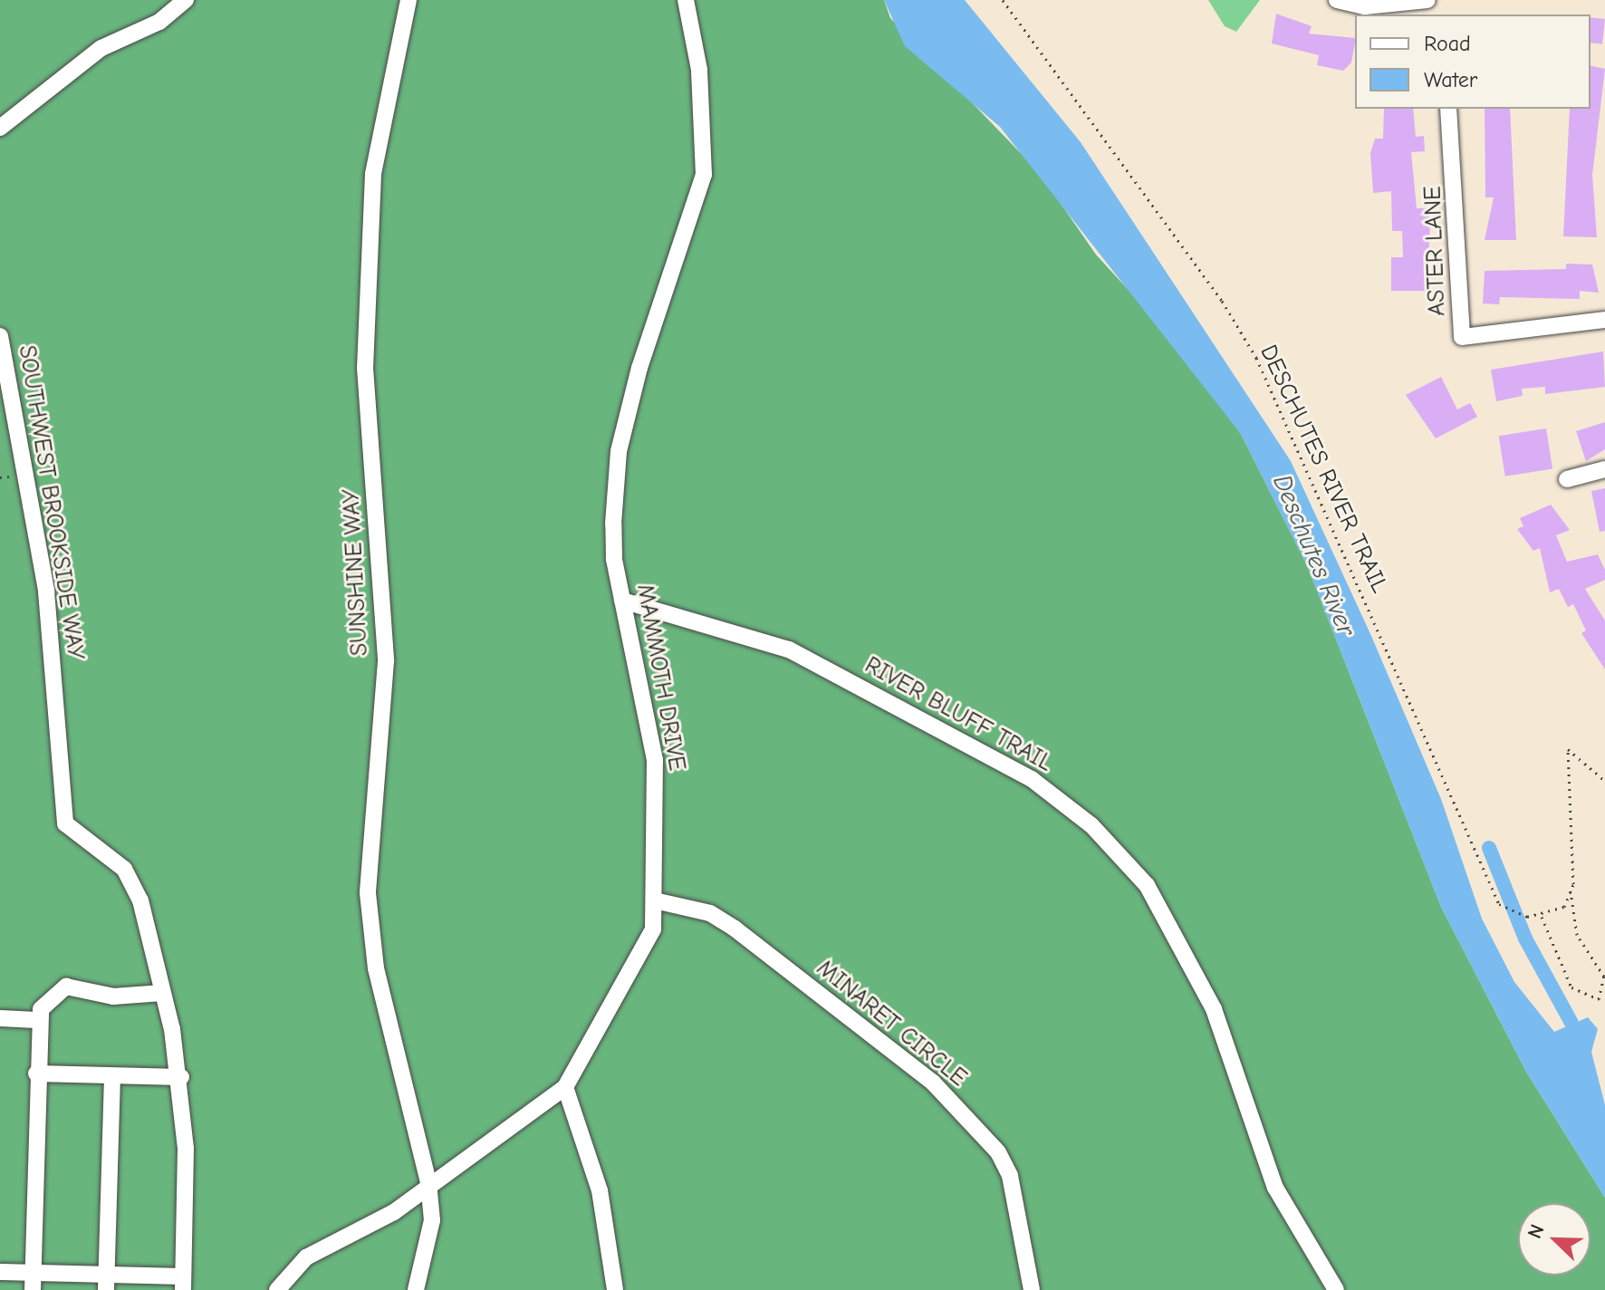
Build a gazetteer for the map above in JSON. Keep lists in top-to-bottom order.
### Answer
{
  "streets": {
    "street": [
      "ASTER LANE",
      "SOUTHWEST BROOKSIDE WAY",
      "SUNSHINE WAY",
      "MAMMOTH DRIVE",
      "RIVER BLUFF TRAIL",
      "MINARET CIRCLE"
    ],
    "path": ["DESCHUTES RIVER TRAIL"]
  },
  "crossings": [
    ["SUNSHINE WAY", "MAMMOTH DRIVE"],
    ["MAMMOTH DRIVE", "RIVER BLUFF TRAIL"],
    ["MAMMOTH DRIVE", "MINARET CIRCLE"]
  ],
  "water": ["Deschutes River"],
  "legend": ["Road", "Water"],
  "north": "top left"
}
